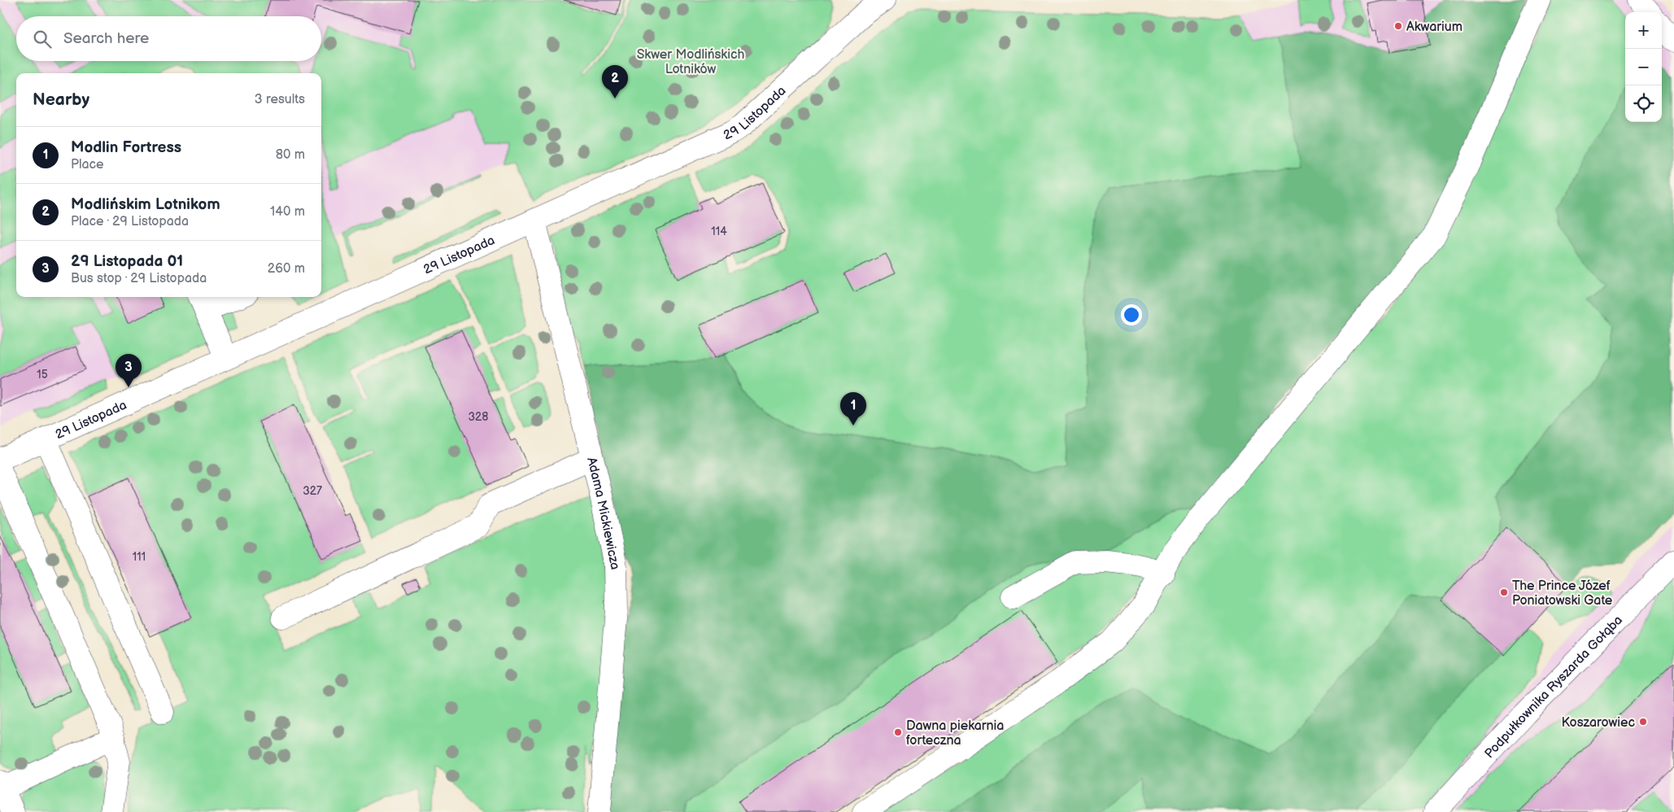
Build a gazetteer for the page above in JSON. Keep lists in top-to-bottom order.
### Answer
{
  "streets": {
    "street": ["29 Listopada", "Adama Mickiewicza", "Podpułkownika Ryszarda Gołąba"]
  },
  "crossings": [
    ["29 Listopada", "Adama Mickiewicza"]
  ],
  "parks": ["Skwer Modlińskich Lotników"],
  "places": [
    "Akwarium",
    "The Prince Józef Poniatowski Gate",
    "Koszarowiec",
    "Dawna piekarnia forteczna"
  ],
  "house_numbers": [
    "114",
    "15",
    "328",
    "327",
    "111"
  ],
  "page": {
    "map_buttons": ["+", "−"],
    "search": "Search here",
    "pins": ["2", "3", "1"],
    "heading": ["Nearby", "3 results"],
    "list": [
      {
        "mark": "1",
        "name": "Modlin Fortress",
        "note": "Place",
        "value": "80 m"
      },
      {
        "mark": "2",
        "name": "Modlińskim Lotnikom",
        "note": "Place · 29 Listopada",
        "value": "140 m"
      },
      {
        "mark": "3",
        "name": "29 Listopada 01",
        "note": "Bus stop · 29 Listopada",
        "value": "260 m"
      }
    ]
  }
}
